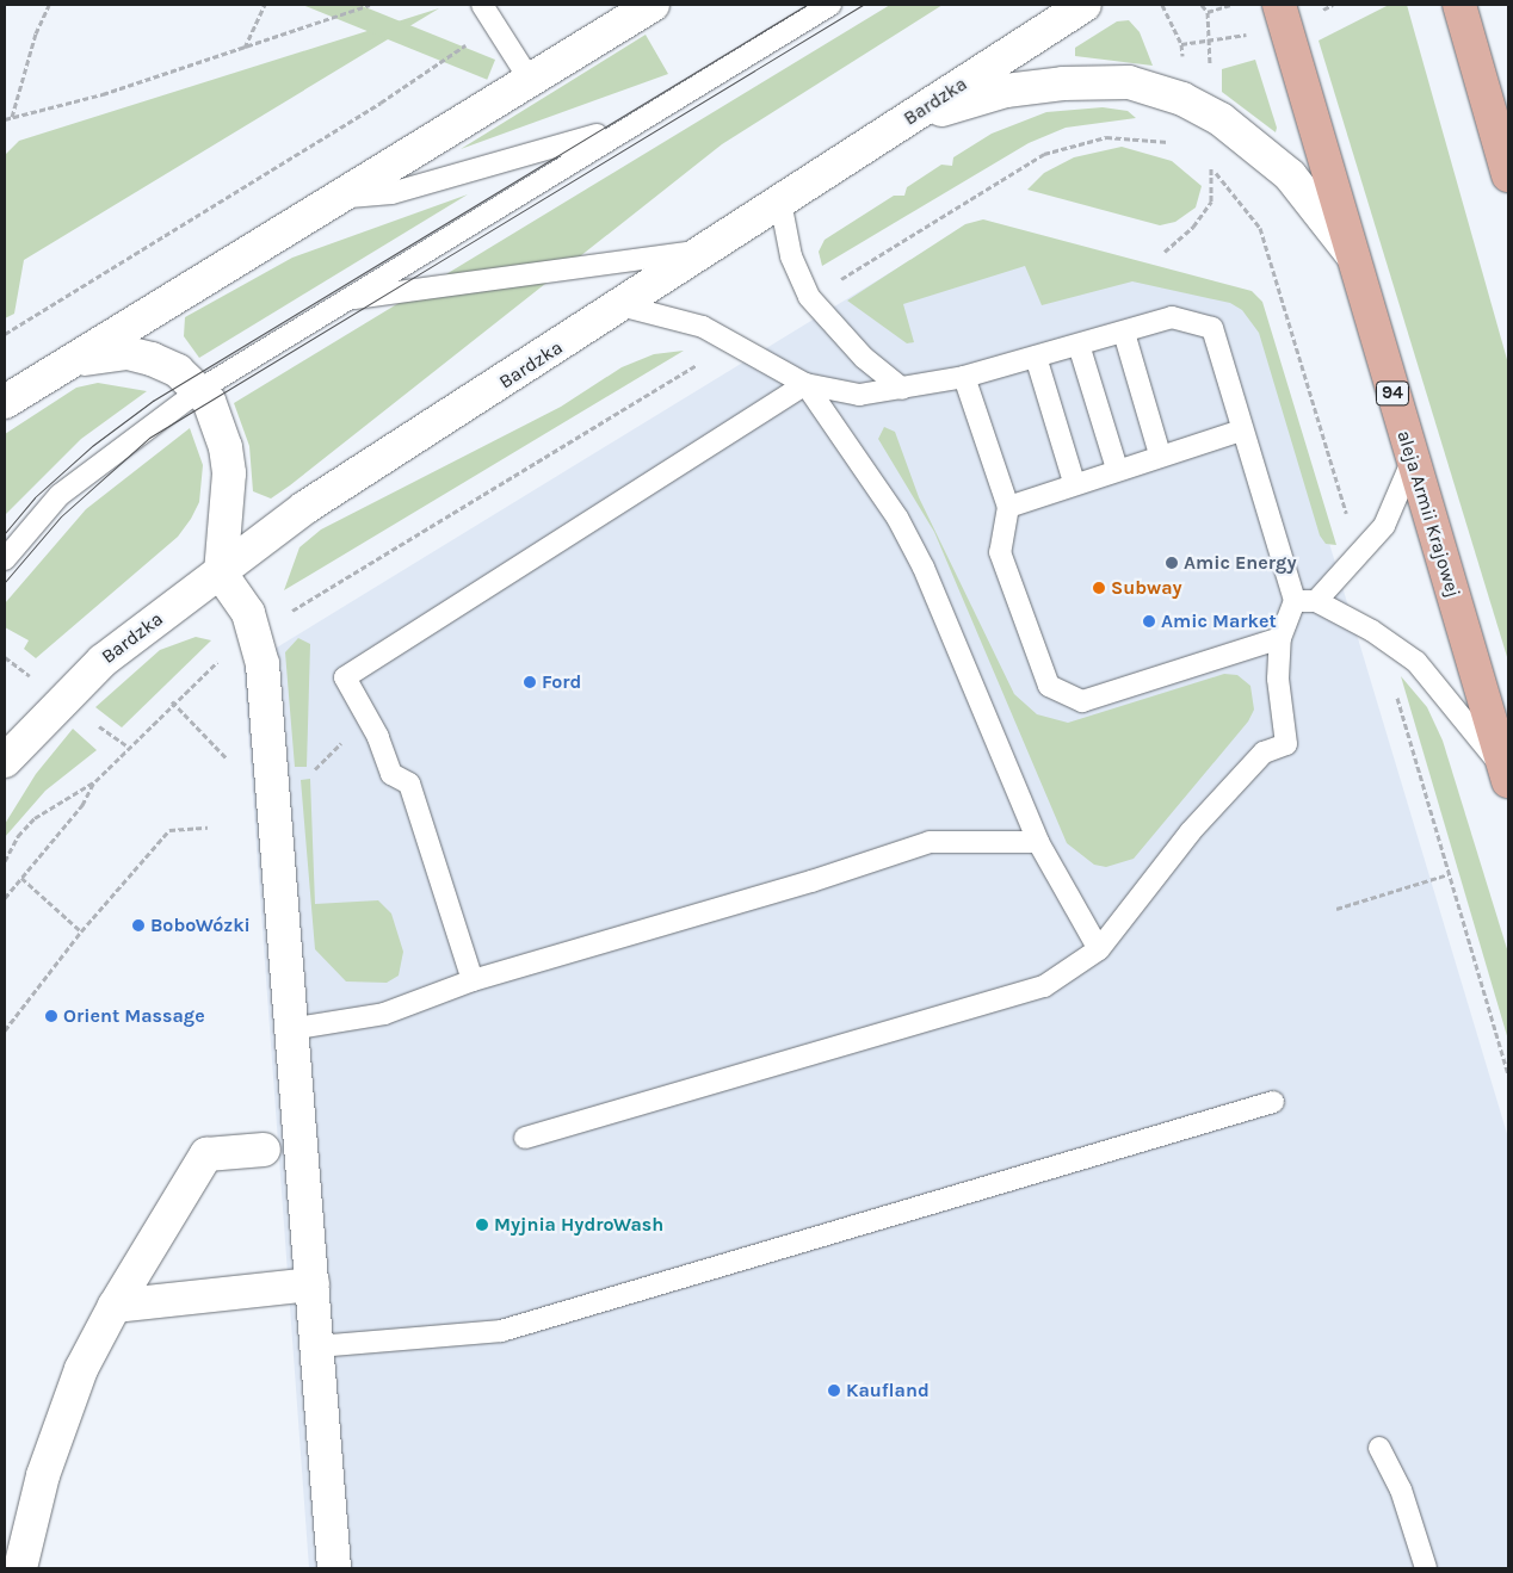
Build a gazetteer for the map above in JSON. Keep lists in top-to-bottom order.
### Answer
{
  "streets": {
    "main road": ["94", "aleja Armii Krajowej"],
    "street": ["Bardzka"]
  },
  "places": [
    "Amic Energy",
    "Subway",
    "Amic Market",
    "Ford",
    "BoboWózki",
    "Orient Massage",
    "Myjnia HydroWash",
    "Kaufland"
  ]
}
